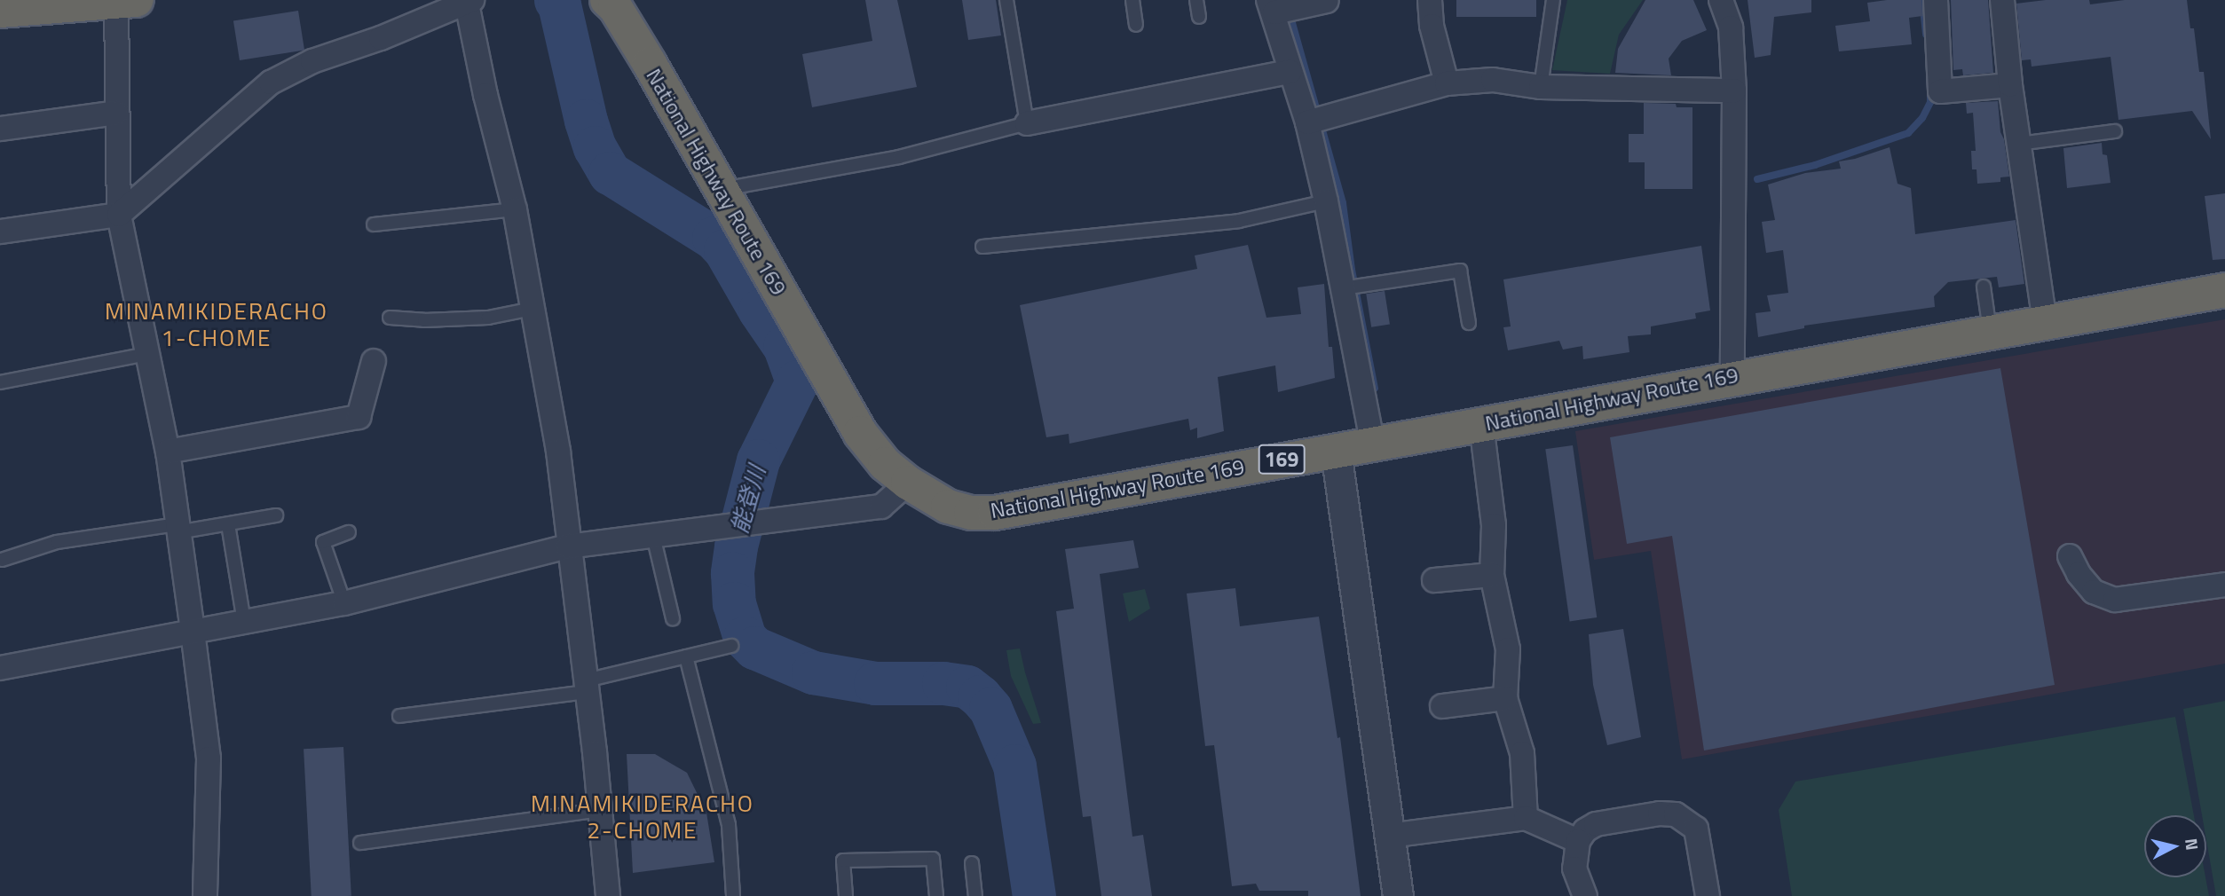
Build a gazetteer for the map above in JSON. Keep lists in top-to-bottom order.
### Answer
{
  "streets": {
    "highway": ["National Highway Route 169", "169"]
  },
  "districts": ["MINAMIKIDERACHO 1-CHOME", "MINAMIKIDERACHO 2-CHOME"],
  "water": ["能登川"],
  "north": "right"
}
